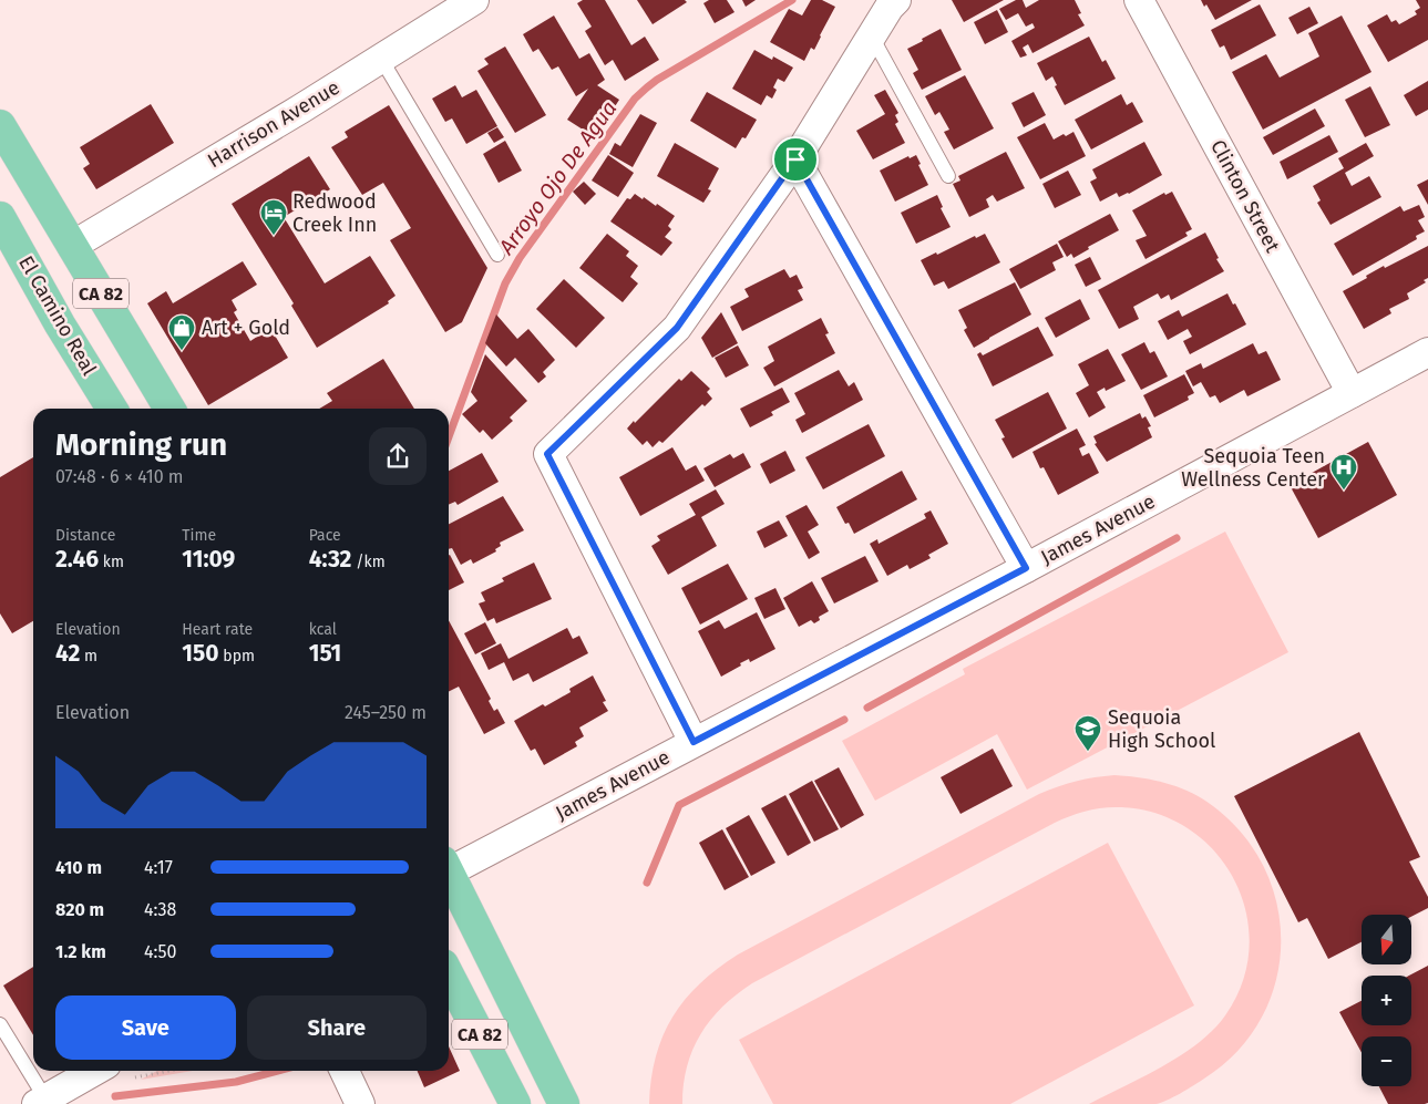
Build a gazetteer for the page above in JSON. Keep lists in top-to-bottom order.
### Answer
{
  "streets": {
    "main road": ["CA 82", "El Camino Real"],
    "street": ["Harrison Avenue", "Clinton Street", "James Avenue"]
  },
  "crossings": [
    ["Harrison Avenue", "CA 82"],
    ["Clinton Street", "James Avenue"]
  ],
  "water": ["Arroyo Ojo De Agua"],
  "places": {
    "hotel": ["Redwood Creek Inn"],
    "shop": ["Art + Gold"],
    "hospital": ["Sequoia Teen Wellness Center"],
    "school or university": ["Sequoia High School"]
  },
  "north": "bottom",
  "page": {
    "heading": ["Morning run", "07:48 · 6 × 410 m"],
    "stats": [
      ["Distance", "2.46 km"],
      ["Time", "11:09"],
      ["Pace", "4:32 /km"],
      ["Elevation", "42 m"],
      ["Heart rate", "150 bpm"],
      ["kcal", "151"]
    ],
    "chart": ["Elevation", "245–250 m"],
    "list": [
      {
        "name": "410 m",
        "note": "4:17"
      },
      {
        "name": "820 m",
        "note": "4:38"
      },
      {
        "name": "1.2 km",
        "note": "4:50"
      }
    ],
    "map_buttons": ["+", "−"],
    "buttons": ["Save", "Share"]
  }
}
